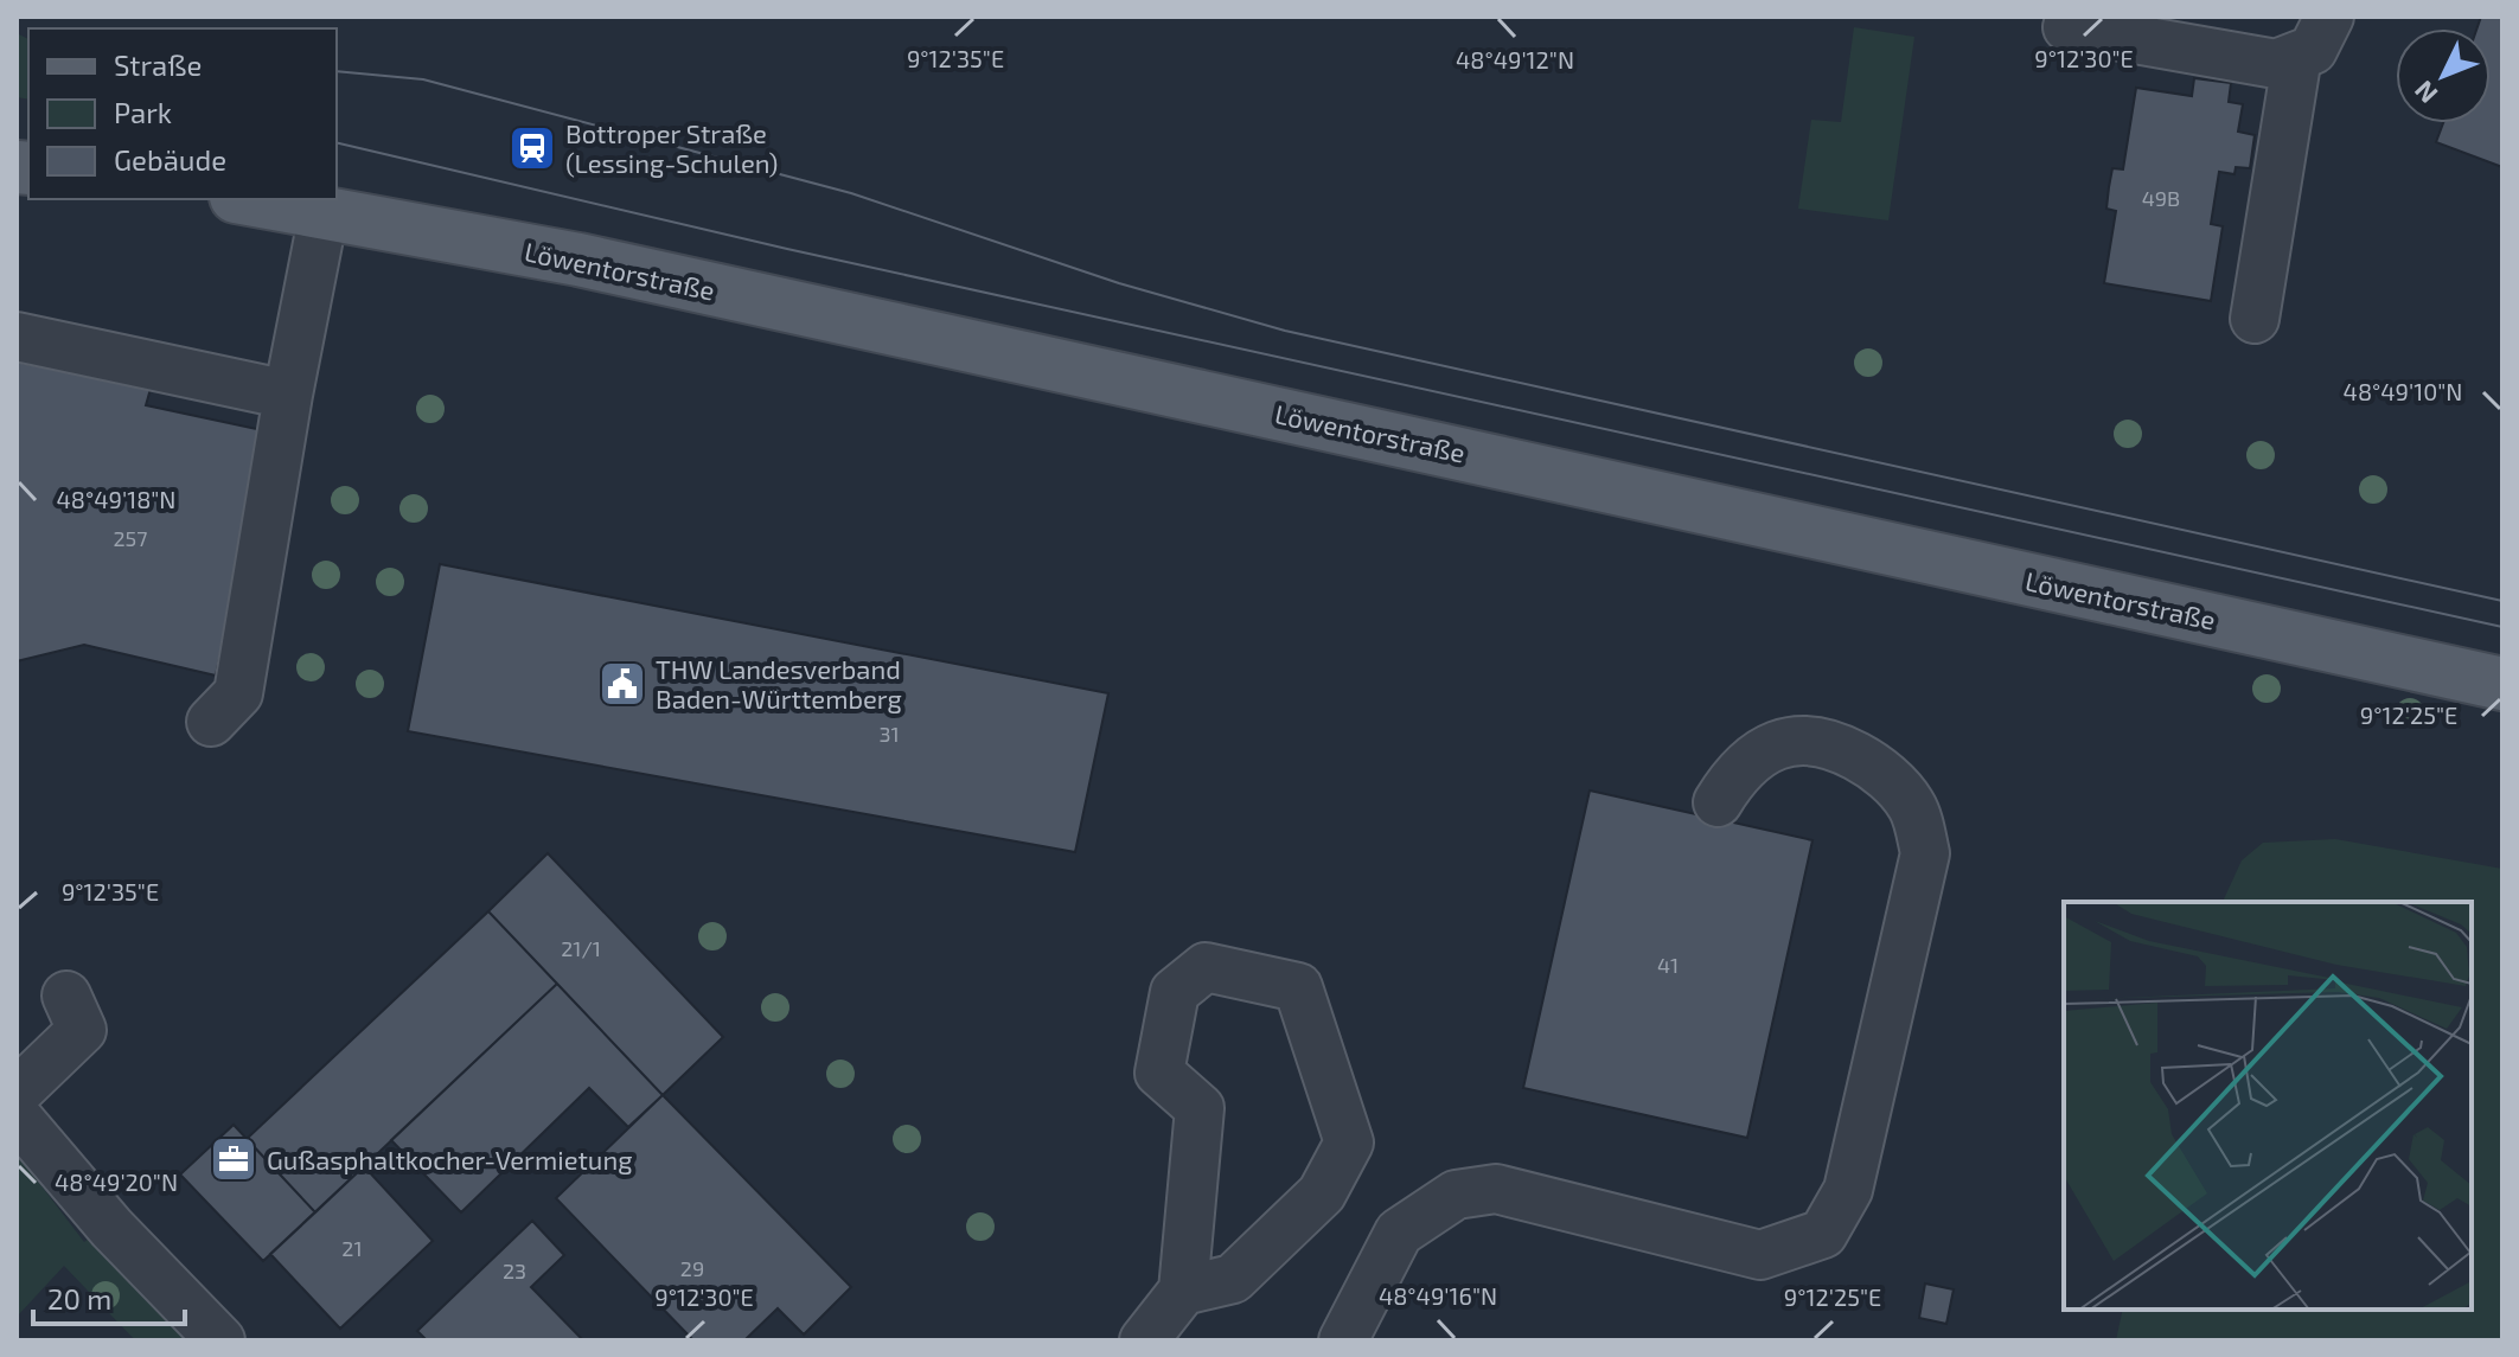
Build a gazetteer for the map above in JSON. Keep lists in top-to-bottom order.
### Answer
{
  "streets": {
    "main road": ["Löwentorstraße"]
  },
  "places": {
    "station": ["Bottroper Straße (Lessing-Schulen)"],
    "public building": ["THW Landesverband Baden-Württemberg"],
    "office": ["Gußasphaltkocher-Vermietung"]
  },
  "house_numbers": [
    "49B",
    "257",
    "31",
    "21/1",
    "41",
    "21",
    "29",
    "23"
  ],
  "legend": ["Straße", "Park", "Gebäude"],
  "scale_bar": "20 m",
  "north": "bottom left",
  "coordinates": [
    "9°12'35\"E",
    "9°12'30\"E",
    "48°49'12\"N",
    "48°49'10\"N",
    "48°49'18\"N",
    "9°12'25\"E",
    "48°49'20\"N",
    "48°49'16\"N"
  ]
}
